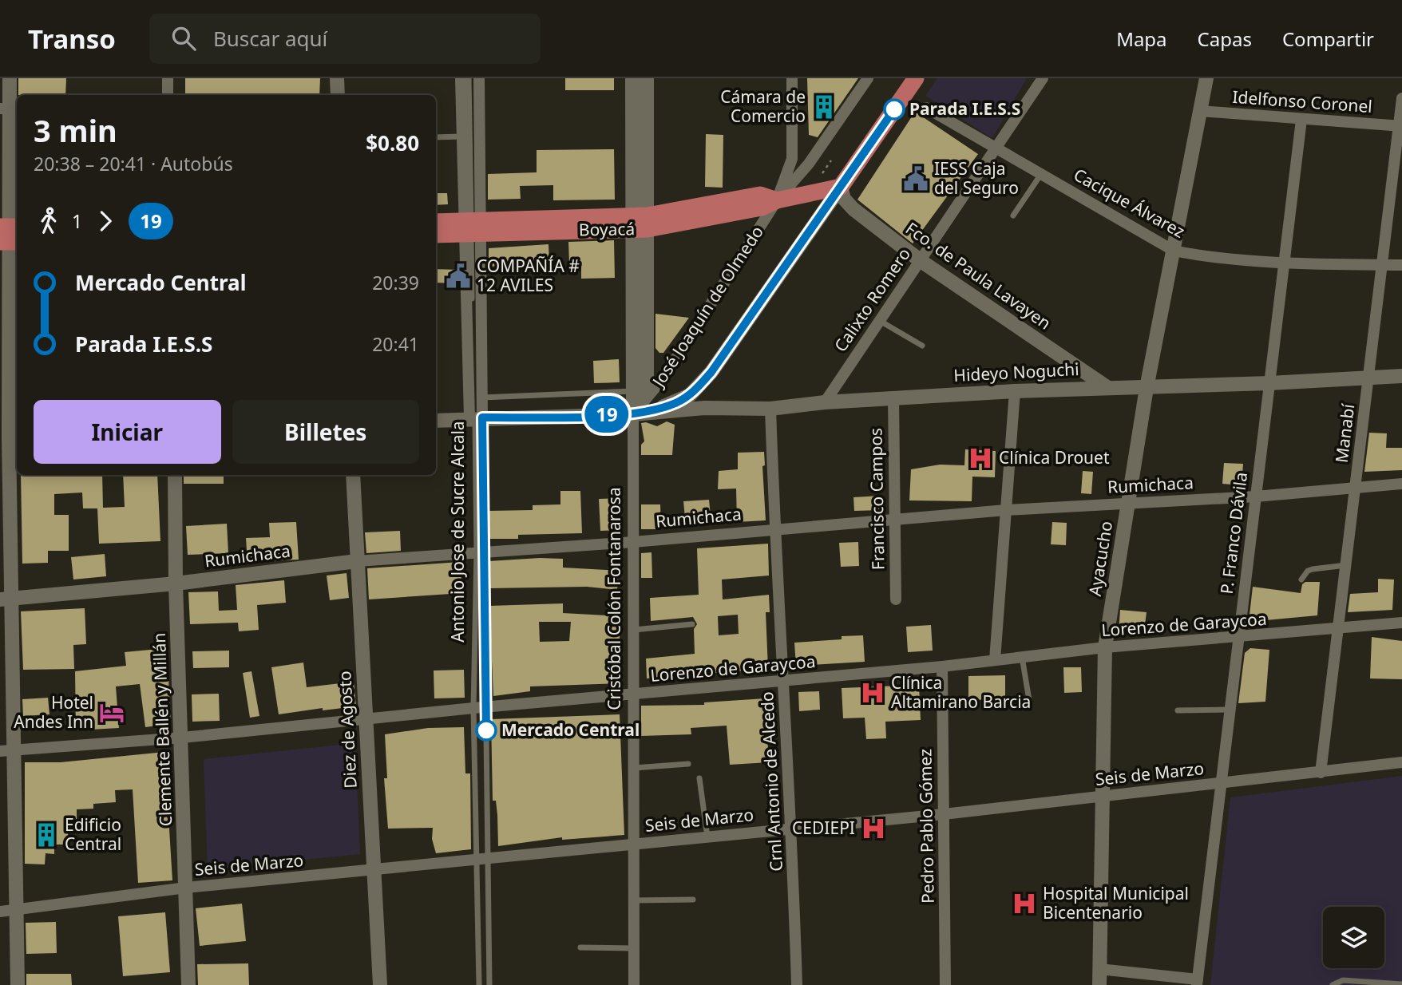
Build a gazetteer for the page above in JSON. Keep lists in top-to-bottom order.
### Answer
{
  "streets": {
    "main road": ["Boyacá", "José Joaquín de Olmedo"],
    "street": [
      "Idelfonso Coronel",
      "Cacique Álvarez",
      "Fco. de Paula Lavayen",
      "Calixto Romero",
      "Hideyo Noguchi",
      "Manabí",
      "Rumichaca",
      "Francisco Campos",
      "Antonio Jose de Sucre Alcala",
      "P. Franco Dávila",
      "Ayacucho",
      "Cristóbal Colón Fontanarosa",
      "Lorenzo de Garaycoa",
      "Clemente Ballén y Millán",
      "Diez de Agosto",
      "Seis de Marzo",
      "Crnl Antonio de Alcedo",
      "Pedro Pablo Gómez"
    ]
  },
  "crossings": [
    ["Idelfonso Coronel", "Manabí"],
    ["Idelfonso Coronel", "P. Franco Dávila"],
    ["Idelfonso Coronel", "Ayacucho"],
    ["Cacique Álvarez", "Calixto Romero"],
    ["Cacique Álvarez", "Manabí"],
    ["Cacique Álvarez", "P. Franco Dávila"],
    ["Cacique Álvarez", "Ayacucho"],
    ["Boyacá", "Fco. de Paula Lavayen"],
    ["Boyacá", "José Joaquín de Olmedo"],
    ["Boyacá", "Antonio Jose de Sucre Alcala"],
    ["Boyacá", "Cristóbal Colón Fontanarosa"],
    ["Fco. de Paula Lavayen", "Calixto Romero"],
    ["Fco. de Paula Lavayen", "José Joaquín de Olmedo"],
    ["Fco. de Paula Lavayen", "Hideyo Noguchi"],
    ["Calixto Romero", "Hideyo Noguchi"],
    ["José Joaquín de Olmedo", "Hideyo Noguchi"],
    ["José Joaquín de Olmedo", "Cristóbal Colón Fontanarosa"],
    ["Hideyo Noguchi", "Manabí"],
    ["Hideyo Noguchi", "Francisco Campos"],
    ["Hideyo Noguchi", "P. Franco Dávila"],
    ["Hideyo Noguchi", "Ayacucho"],
    ["Hideyo Noguchi", "Cristóbal Colón Fontanarosa"],
    ["Hideyo Noguchi", "Crnl Antonio de Alcedo"],
    ["Manabí", "Rumichaca"],
    ["Manabí", "Lorenzo de Garaycoa"],
    ["Manabí", "Seis de Marzo"],
    ["Rumichaca", "Francisco Campos"],
    ["Rumichaca", "Antonio Jose de Sucre Alcala"],
    ["Rumichaca", "P. Franco Dávila"],
    ["Rumichaca", "Ayacucho"],
    ["Rumichaca", "Cristóbal Colón Fontanarosa"],
    ["Rumichaca", "Clemente Ballén y Millán"],
    ["Rumichaca", "Diez de Agosto"],
    ["Rumichaca", "Crnl Antonio de Alcedo"],
    ["Antonio Jose de Sucre Alcala", "Lorenzo de Garaycoa"],
    ["Antonio Jose de Sucre Alcala", "Seis de Marzo"],
    ["P. Franco Dávila", "Lorenzo de Garaycoa"],
    ["P. Franco Dávila", "Seis de Marzo"],
    ["Ayacucho", "Lorenzo de Garaycoa"],
    ["Ayacucho", "Seis de Marzo"],
    ["Cristóbal Colón Fontanarosa", "Lorenzo de Garaycoa"],
    ["Cristóbal Colón Fontanarosa", "Seis de Marzo"],
    ["Lorenzo de Garaycoa", "Clemente Ballén y Millán"],
    ["Lorenzo de Garaycoa", "Diez de Agosto"],
    ["Lorenzo de Garaycoa", "Crnl Antonio de Alcedo"],
    ["Lorenzo de Garaycoa", "Pedro Pablo Gómez"],
    ["Clemente Ballén y Millán", "Seis de Marzo"],
    ["Diez de Agosto", "Seis de Marzo"],
    ["Seis de Marzo", "Crnl Antonio de Alcedo"],
    ["Seis de Marzo", "Pedro Pablo Gómez"]
  ],
  "places": {
    "building": ["Cámara de Comercio", "Edificio Central"],
    "other": ["Parada I.E.S.S", "Mercado Central"],
    "public building": ["IESS Caja del Seguro", "COMPAÑÍA # 12 AVILES"],
    "hospital": [
      "Clínica Drouet",
      "Clínica Altamirano Barcia",
      "CEDIEPI",
      "Hospital Municipal Bicentenario"
    ],
    "hotel": ["Hotel Andes Inn"]
  },
  "lines": ["bus line 19"],
  "page": {
    "header": "Transo",
    "search": "Buscar aquí",
    "nav": ["Mapa", "Capas", "Compartir"],
    "on_map": "19",
    "heading": ["3 min", "20:38 – 20:41 · Autobús", "$0.80"],
    "legs": ["1", "19"],
    "list": [
      {
        "name": "Mercado Central",
        "value": "20:39"
      },
      {
        "name": "Parada I.E.S.S",
        "value": "20:41"
      }
    ],
    "buttons": ["Iniciar", "Billetes"]
  }
}
